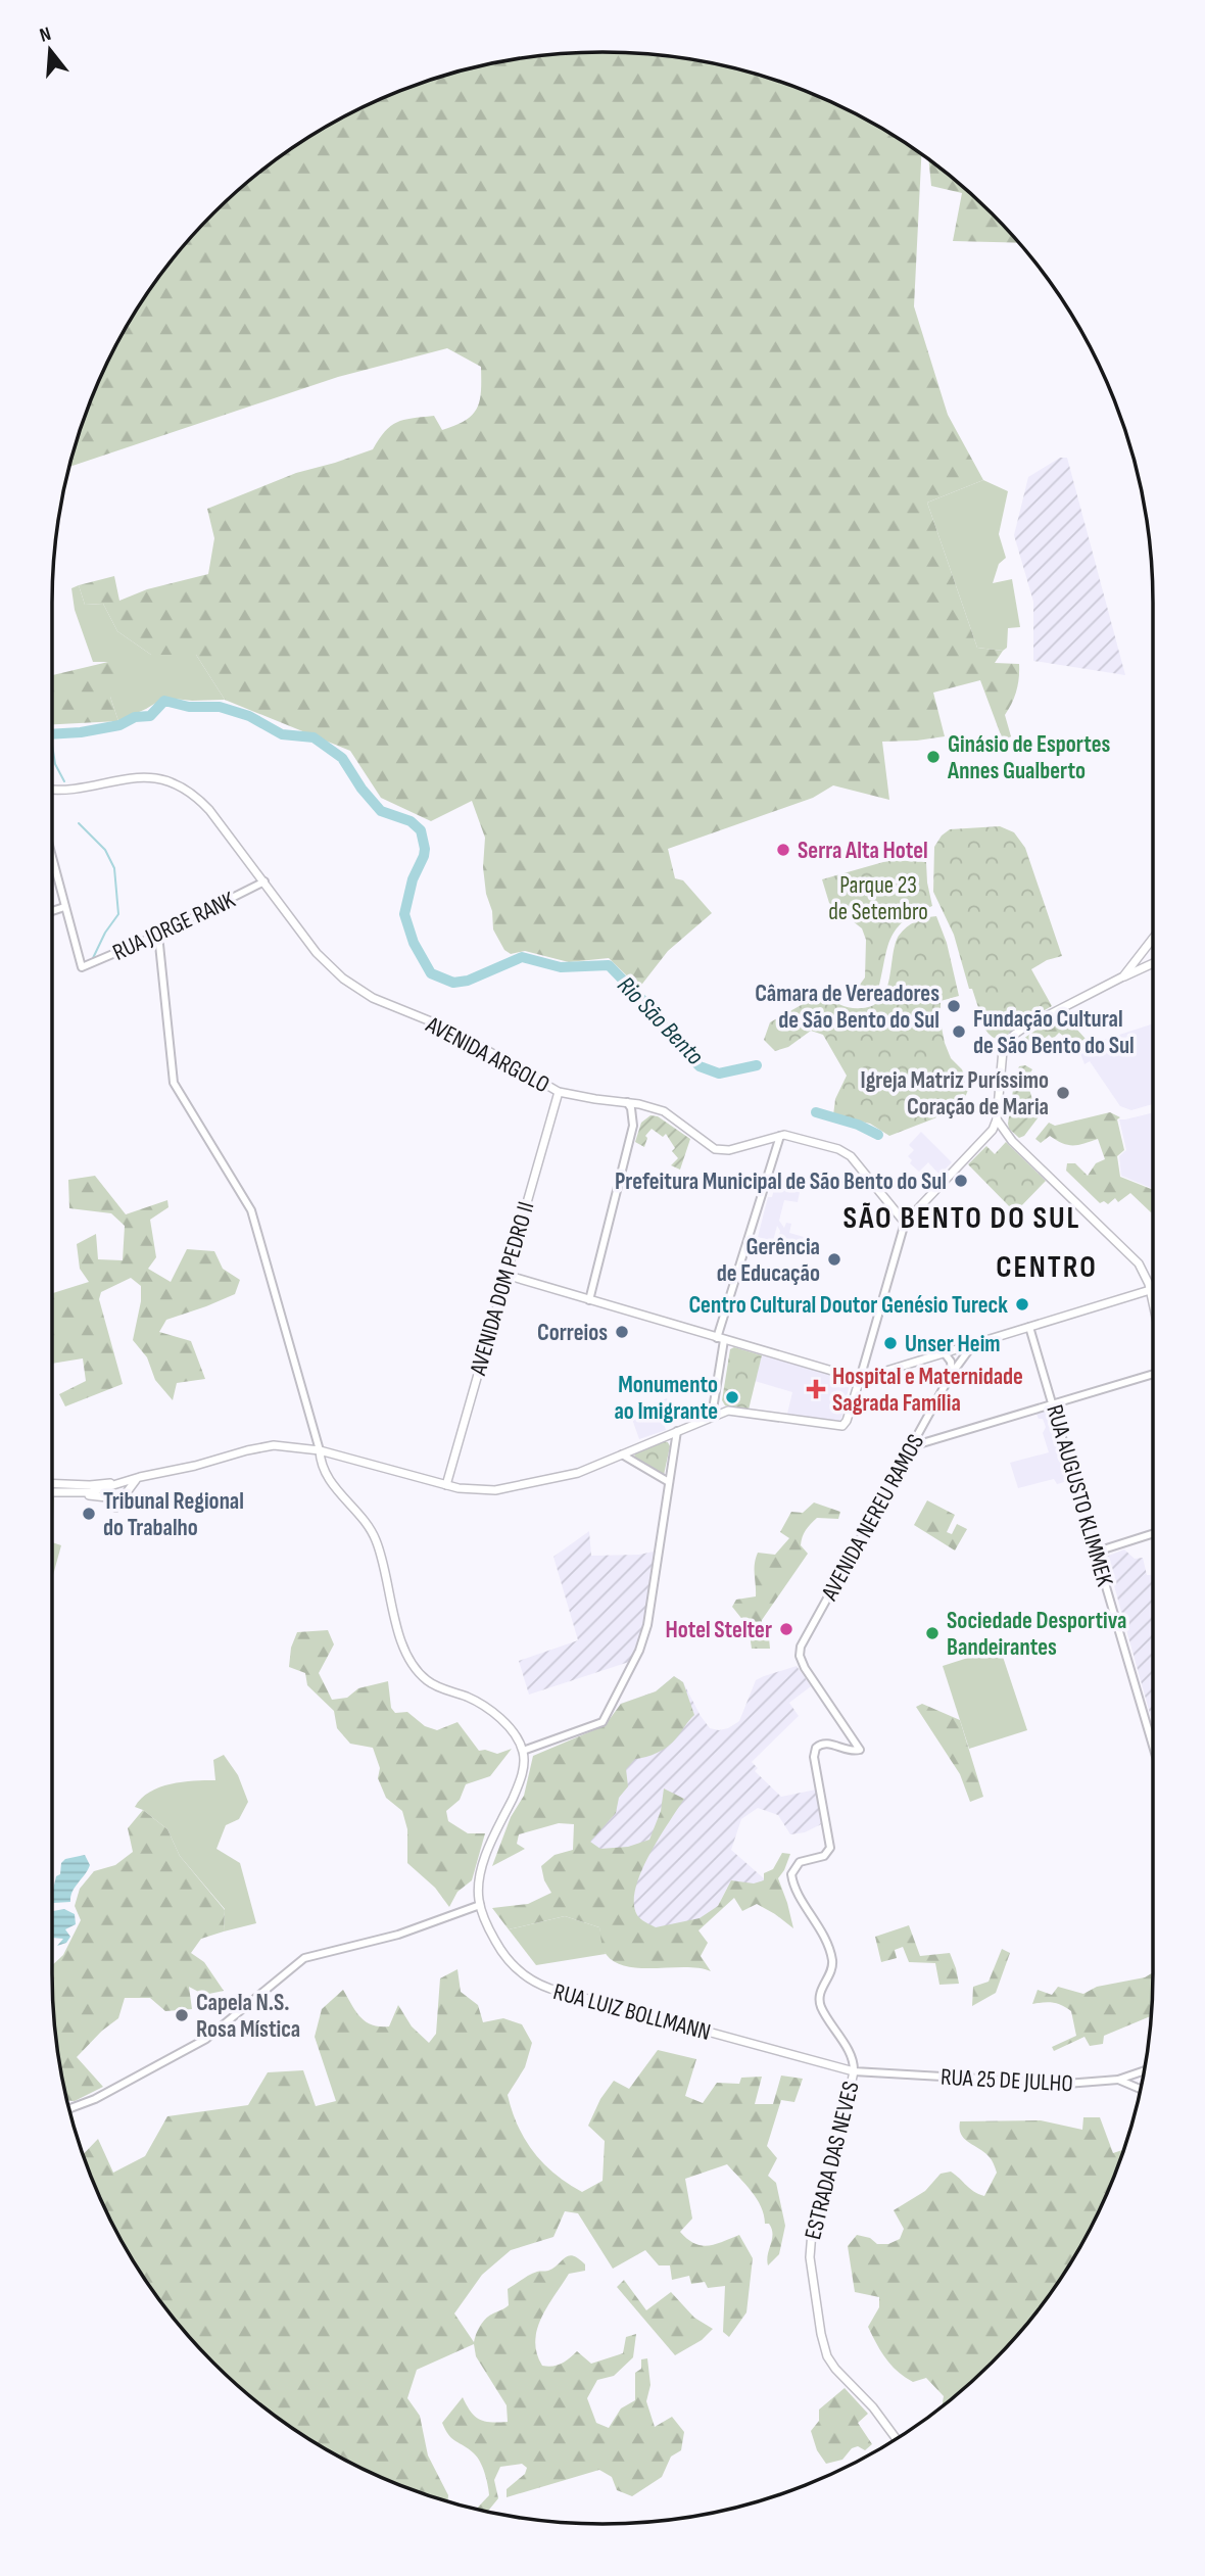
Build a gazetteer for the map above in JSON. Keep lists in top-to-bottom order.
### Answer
{
  "streets": {
    "main road": [
      "AVENIDA ARGOLO",
      "AVENIDA DOM PEDRO II",
      "RUA LUIZ BOLLMANN",
      "ESTRADA DAS NEVES"
    ],
    "street": [
      "RUA JORGE RANK",
      "RUA AUGUSTO KLIMMEK",
      "AVENIDA NEREU RAMOS",
      "RUA 25 DE JULHO"
    ]
  },
  "crossings": [
    ["RUA JORGE RANK", "AVENIDA ARGOLO"],
    ["AVENIDA ARGOLO", "AVENIDA DOM PEDRO II"],
    ["AVENIDA NEREU RAMOS", "ESTRADA DAS NEVES"],
    ["RUA LUIZ BOLLMANN", "RUA 25 DE JULHO"],
    ["RUA LUIZ BOLLMANN", "ESTRADA DAS NEVES"],
    ["RUA 25 DE JULHO", "ESTRADA DAS NEVES"]
  ],
  "districts": ["SÃO BENTO DO SUL", "CENTRO"],
  "water": ["Rio São Bento"],
  "parks": ["Parque 23 de Setembro"],
  "places": {
    "other": [
      "Ginásio de Esportes Annes Gualberto",
      "Serra Alta Hotel",
      "Câmara de Vereadores de São Bento do Sul",
      "Fundação Cultural de São Bento do Sul",
      "Igreja Matriz Puríssimo Coração de Maria",
      "Prefeitura Municipal de São Bento do Sul",
      "Gerência de Educação",
      "Centro Cultural Doutor Genésio Tureck",
      "Correios",
      "Unser Heim",
      "Monumento ao Imigrante",
      "Tribunal Regional do Trabalho",
      "Hotel Stelter",
      "Sociedade Desportiva Bandeirantes",
      "Capela N.S. Rosa Mística"
    ],
    "health": ["Hospital e Maternidade Sagrada Família"]
  },
  "north": "top"
}
